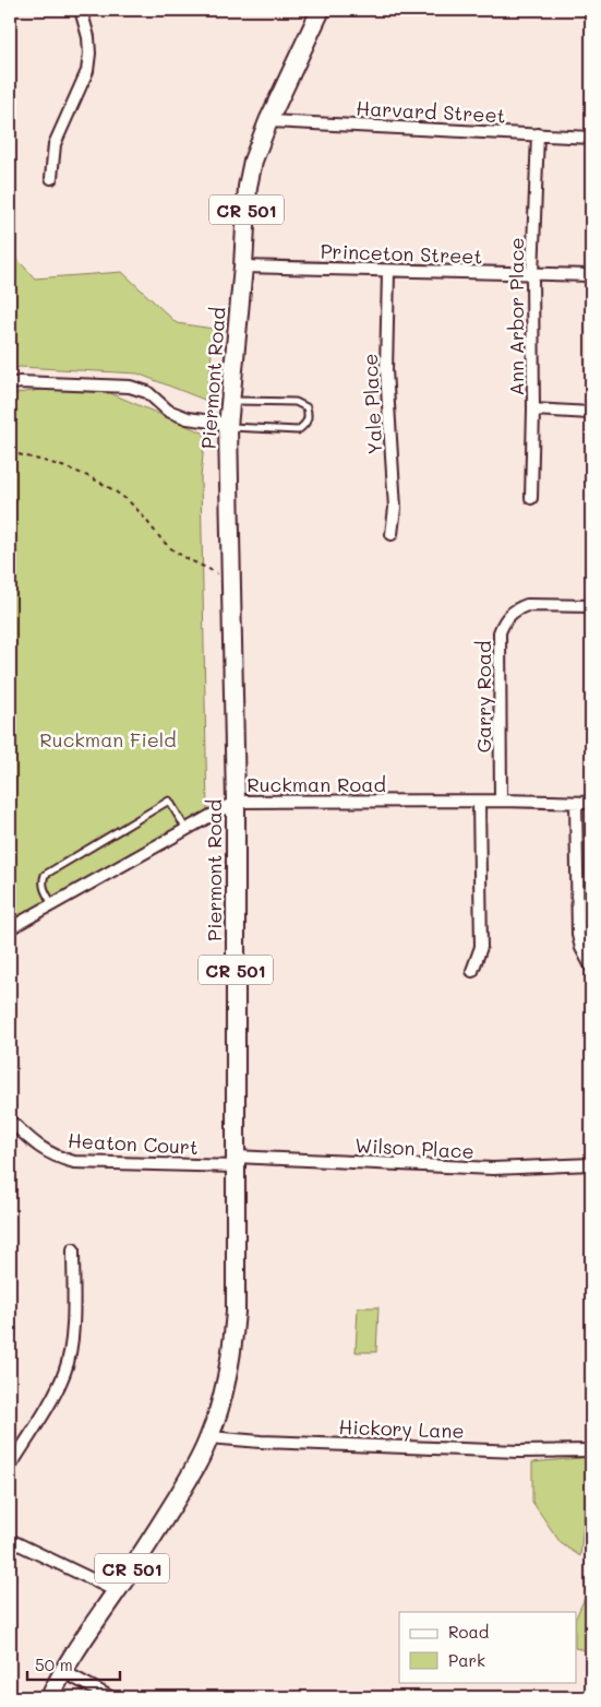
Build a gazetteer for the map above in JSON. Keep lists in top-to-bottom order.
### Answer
{
  "streets": {
    "main road": ["CR 501", "Piermont Road"],
    "street": [
      "Harvard Street",
      "Princeton Street",
      "Ann Arbor Place",
      "Yale Place",
      "Garry Road",
      "Ruckman Road",
      "Heaton Court",
      "Wilson Place",
      "Hickory Lane"
    ]
  },
  "crossings": [
    ["Harvard Street", "Ann Arbor Place"],
    ["Harvard Street", "Piermont Road"],
    ["Princeton Street", "Ann Arbor Place"],
    ["Princeton Street", "Piermont Road"],
    ["Princeton Street", "Yale Place"],
    ["Piermont Road", "Ruckman Road"],
    ["Piermont Road", "Heaton Court"],
    ["Piermont Road", "Wilson Place"],
    ["Piermont Road", "Hickory Lane"],
    ["Garry Road", "Ruckman Road"],
    ["Heaton Court", "Wilson Place"]
  ],
  "parks": ["Ruckman Field"],
  "legend": ["Road", "Park"],
  "scale_bar": "50 m"
}
